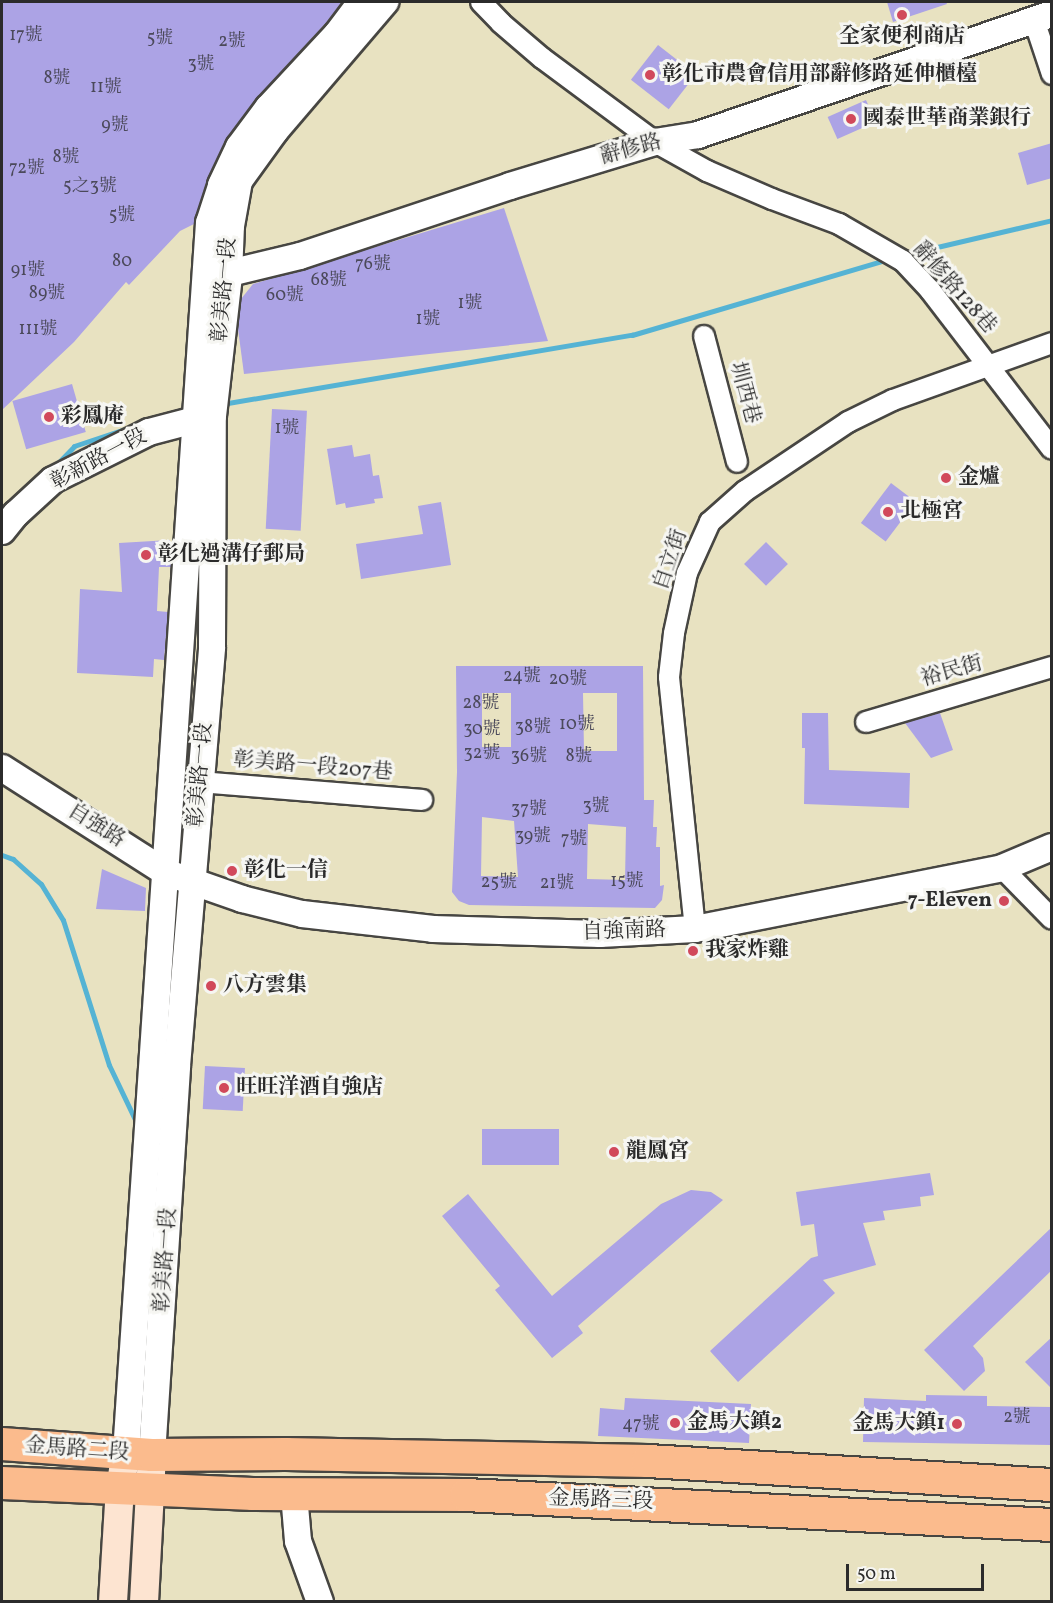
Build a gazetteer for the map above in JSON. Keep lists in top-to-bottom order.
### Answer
{
  "streets": {
    "main road": ["彰美路一段", "金馬路二段", "金馬路三段"],
    "street": [
      "辭修路",
      "辭修路128巷",
      "圳西巷",
      "彰新路一段",
      "自立街",
      "裕民街",
      "彰美路一段207巷",
      "自強路",
      "自強南路"
    ]
  },
  "crossings": [
    ["辭修路", "辭修路128巷"],
    ["辭修路", "彰美路一段"],
    ["辭修路128巷", "自立街"],
    ["彰美路一段", "彰新路一段"],
    ["彰美路一段", "彰美路一段207巷"],
    ["彰美路一段", "自強路"],
    ["彰美路一段", "自強南路"],
    ["彰美路一段", "金馬路二段"],
    ["彰美路一段", "金馬路三段"],
    ["自立街", "自強南路"],
    ["自強路", "自強南路"],
    ["金馬路二段", "金馬路三段"]
  ],
  "places": [
    "全家便利商店",
    "彰化市農會信用部辭修路延伸櫃檯",
    "國泰世華商業銀行",
    "彩鳳庵",
    "金爐",
    "北極宮",
    "彰化過溝仔郵局",
    "彰化一信",
    "7-Eleven",
    "我家炸雞",
    "八方雲集",
    "旺旺洋酒自強店",
    "龍鳳宮",
    "金馬大鎮2",
    "金馬大鎮1"
  ],
  "house_numbers": [
    "17號",
    "5號",
    "2號",
    "3號",
    "8號",
    "11號",
    "9號",
    "8號",
    "72號",
    "5之3號",
    "5號",
    "80",
    "76號",
    "91號",
    "68號",
    "89號",
    "60號",
    "1號",
    "1號",
    "111號",
    "1號",
    "24號",
    "20號",
    "28號",
    "10號",
    "38號",
    "30號",
    "32號",
    "36號",
    "8號",
    "3號",
    "37號",
    "39號",
    "7號",
    "15號",
    "25號",
    "21號",
    "2號",
    "47號"
  ],
  "scale_bar": "50 m"
}
